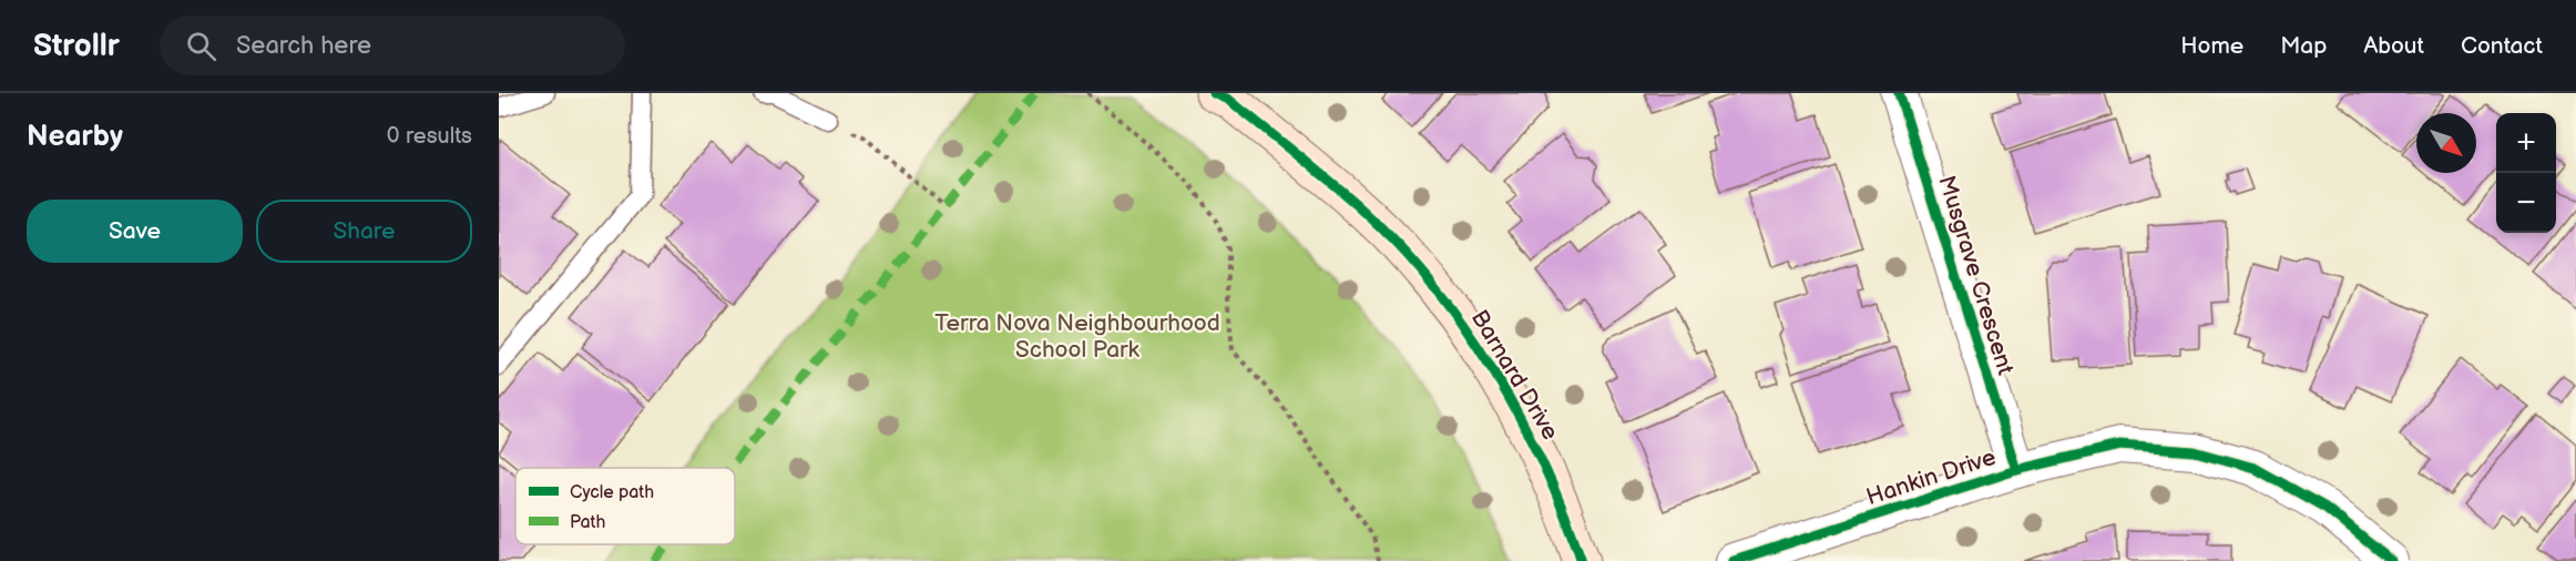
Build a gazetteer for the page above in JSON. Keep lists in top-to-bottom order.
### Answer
{
  "streets": {
    "street": ["Musgrave Crescent", "Barnard Drive", "Hankin Drive"]
  },
  "crossings": [
    ["Musgrave Crescent", "Hankin Drive"]
  ],
  "parks": ["Terra Nova Neighbourhood School Park"],
  "legend": ["Cycle path", "Path"],
  "north": "bottom right",
  "page": {
    "header": "Strollr",
    "search": "Search here",
    "nav": [
      "Home",
      "Map",
      "About",
      "Contact"
    ],
    "heading": ["Nearby", "0 results"],
    "map_buttons": ["+", "−"],
    "buttons": ["Save", "Share"]
  }
}
